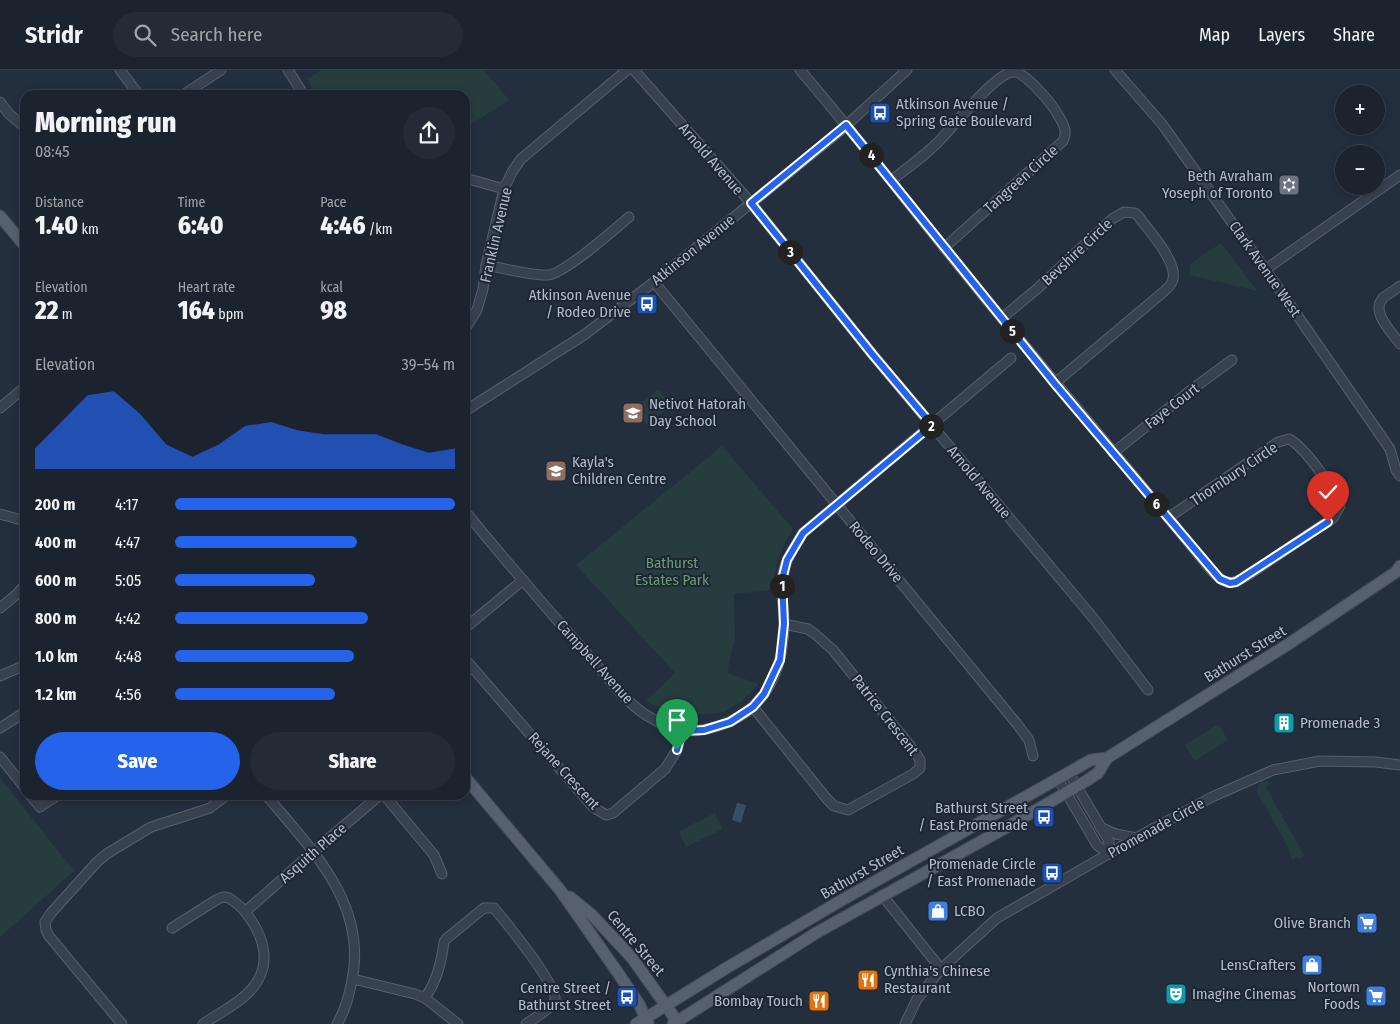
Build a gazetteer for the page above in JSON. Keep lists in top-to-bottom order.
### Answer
{
  "streets": {
    "main road": ["Bathurst Street", "Centre Street"],
    "street": [
      "Arnold Avenue",
      "Tangreen Circle",
      "Franklin Avenue",
      "Atkinson Avenue",
      "Bevshire Circle",
      "Clark Avenue West",
      "Faye Court",
      "Thornbury Circle",
      "Rodeo Drive",
      "Campbell Avenue",
      "Patrice Crescent",
      "Rejane Crescent",
      "Promenade Circle",
      "Asquith Place"
    ]
  },
  "crossings": [
    ["Arnold Avenue", "Atkinson Avenue"],
    ["Arnold Avenue", "Campbell Avenue"],
    ["Atkinson Avenue", "Rodeo Drive"],
    ["Rodeo Drive", "Campbell Avenue"],
    ["Bathurst Street", "Centre Street"],
    ["Campbell Avenue", "Patrice Crescent"],
    ["Campbell Avenue", "Rejane Crescent"]
  ],
  "parks": ["Bathurst Estates Park"],
  "places": {
    "bus stop": [
      "Atkinson Avenue / Spring Gate Boulevard",
      "Atkinson Avenue / Rodeo Drive",
      "Bathurst Street / East Promenade",
      "Promenade Circle / East Promenade",
      "Centre Street / Bathurst Street"
    ],
    "synagogue": ["Beth Avraham Yoseph of Toronto"],
    "school or university": ["Netivot Hatorah Day School", "Kayla's Children Centre"],
    "building": ["Promenade 3"],
    "shop": ["LCBO", "LensCrafters"],
    "supermarket": ["Olive Branch", "Nortown Foods"],
    "restaurant": ["Cynthia's Chinese Restaurant", "Bombay Touch"],
    "theatre": ["Imagine Cinemas"]
  },
  "page": {
    "header": "Stridr",
    "search": "Search here",
    "nav": ["Map", "Layers", "Share"],
    "map_buttons": ["+", "−"],
    "heading": ["Morning run", "08:45"],
    "pins": [
      "4",
      "3",
      "5",
      "2",
      "6",
      "1"
    ],
    "stats": [
      ["Distance", "1.40 km"],
      ["Time", "6:40"],
      ["Pace", "4:46 /km"],
      ["Elevation", "22 m"],
      ["Heart rate", "164 bpm"],
      ["kcal", "98"]
    ],
    "chart": ["Elevation", "39–54 m"],
    "list": [
      {
        "name": "200 m",
        "note": "4:17"
      },
      {
        "name": "400 m",
        "note": "4:47"
      },
      {
        "name": "600 m",
        "note": "5:05"
      },
      {
        "name": "800 m",
        "note": "4:42"
      },
      {
        "name": "1.0 km",
        "note": "4:48"
      },
      {
        "name": "1.2 km",
        "note": "4:56"
      }
    ],
    "buttons": ["Save", "Share"]
  }
}
